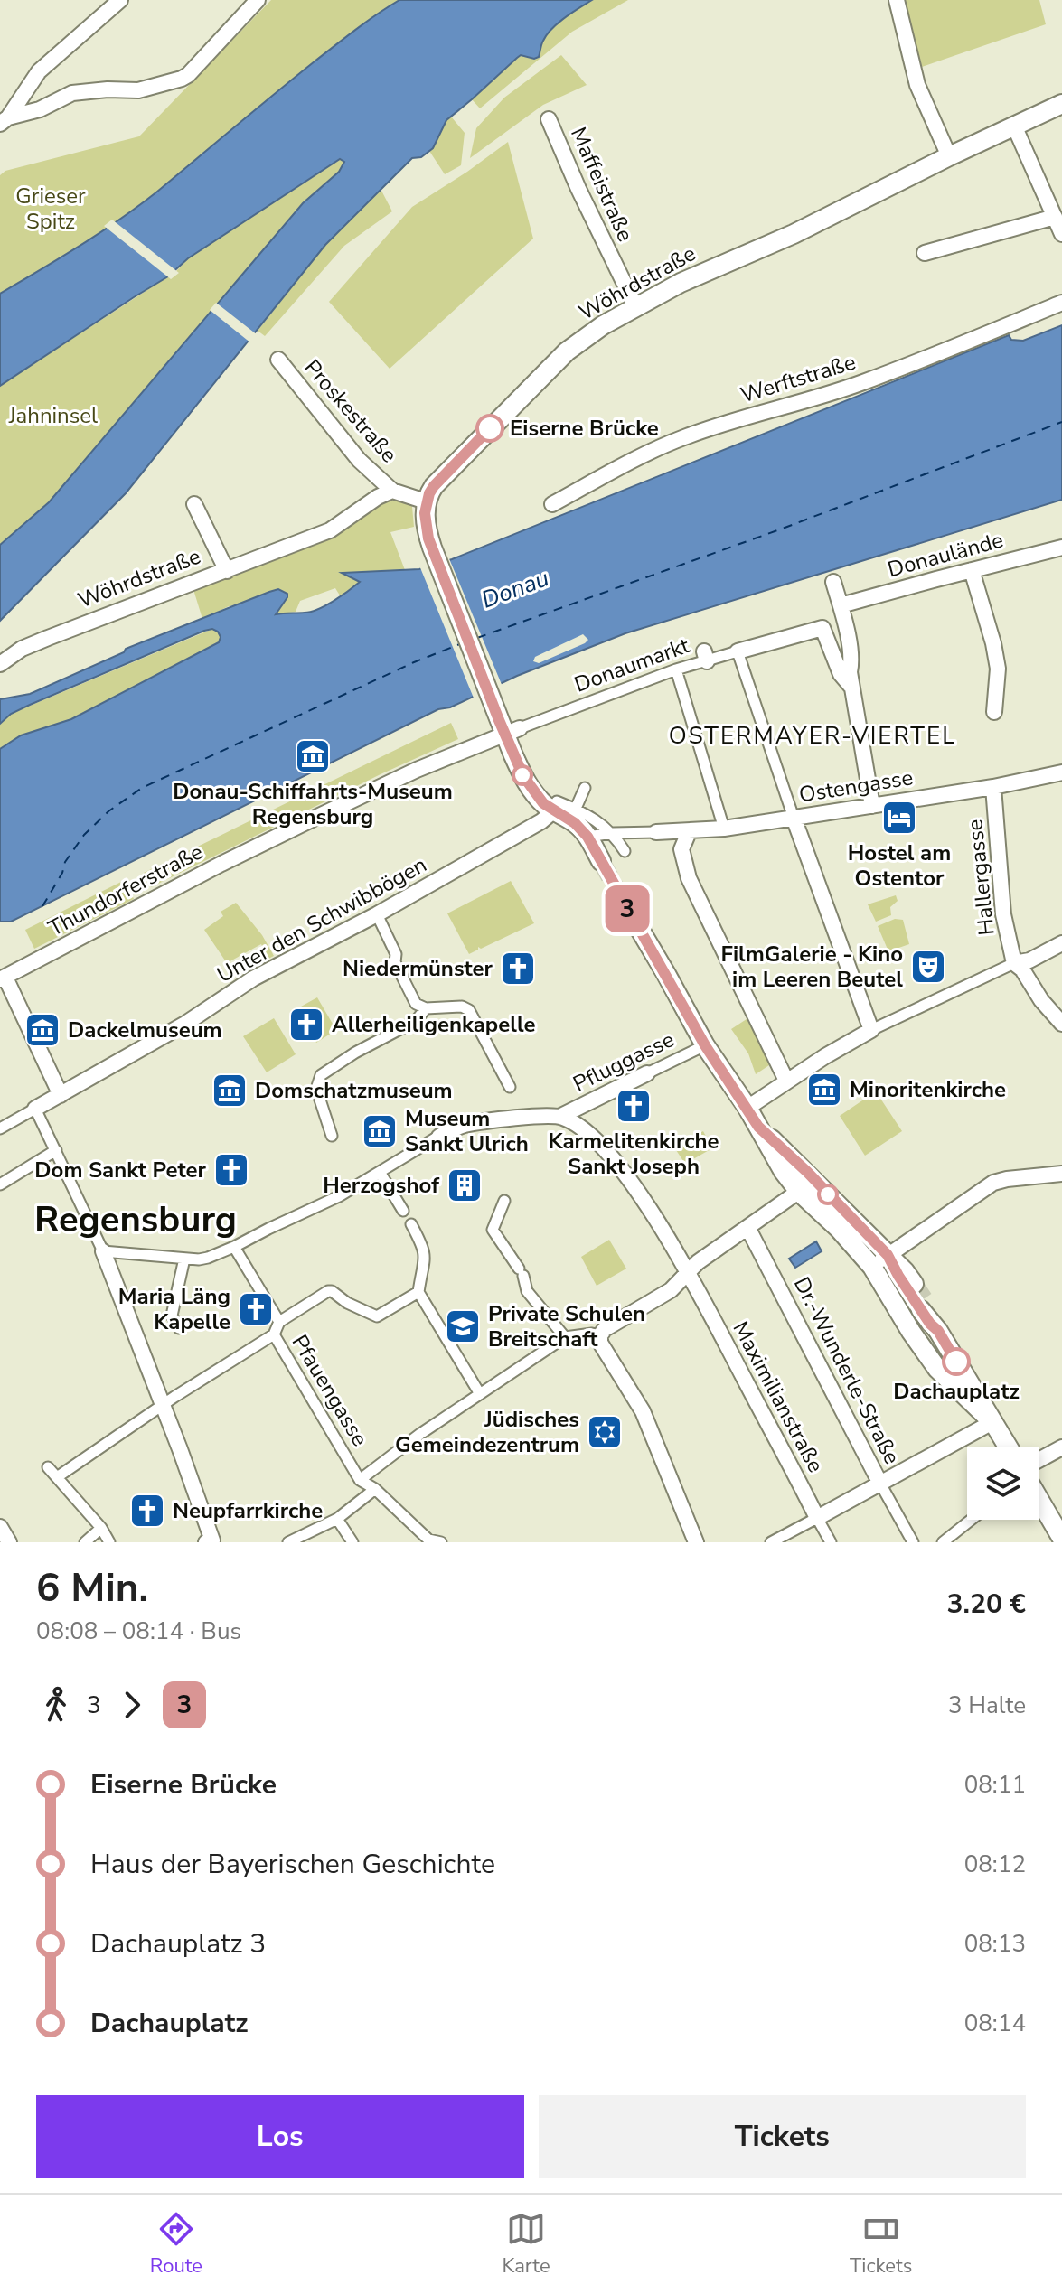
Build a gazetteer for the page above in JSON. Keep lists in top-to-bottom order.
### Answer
{
  "streets": {
    "street": [
      "Maffeistraße",
      "Wöhrdstraße",
      "Werftstraße",
      "Proskestraße",
      "Donaulände",
      "Donaumarkt",
      "Ostengasse",
      "Hallergasse",
      "Thundorferstraße",
      "Unter den Schwibbögen",
      "Pfluggasse",
      "Dr.-Wunderle-Straße",
      "Pfauengasse",
      "Maximilianstraße"
    ]
  },
  "crossings": [
    ["Maffeistraße", "Wöhrdstraße"],
    ["Wöhrdstraße", "Proskestraße"],
    ["Donaumarkt", "Thundorferstraße"],
    ["Ostengasse", "Hallergasse"],
    ["Pfluggasse", "Maximilianstraße"]
  ],
  "districts": ["OSTERMAYER-VIERTEL", "Regensburg"],
  "water": ["Donau"],
  "parks": ["Grieser Spitz", "Jahninsel"],
  "places": {
    "other": ["Eiserne Brücke", "Dachauplatz"],
    "museum": [
      "Donau-Schiffahrts-Museum Regensburg",
      "Dackelmuseum",
      "Minoritenkirche",
      "Domschatzmuseum",
      "Museum Sankt Ulrich"
    ],
    "hotel": ["Hostel am Ostentor"],
    "theatre": ["FilmGalerie - Kino im Leeren Beutel"],
    "church": [
      "Niedermünster",
      "Allerheiligenkapelle",
      "Karmelitenkirche Sankt Joseph",
      "Dom Sankt Peter",
      "Maria Läng Kapelle",
      "Neupfarrkirche"
    ],
    "building": ["Herzogshof"],
    "school or university": ["Private Schulen Breitschaft"],
    "synagogue": ["Jüdisches Gemeindezentrum"]
  },
  "lines": ["bus line 3"],
  "page": {
    "on_map": "3",
    "heading": ["6 Min.", "08:08 – 08:14 · Bus", "3.20 €"],
    "legs": ["3", "3", "3 Halte"],
    "list": [
      {
        "name": "Eiserne Brücke",
        "value": "08:11"
      },
      {
        "name": "Haus der Bayerischen Geschichte",
        "value": "08:12"
      },
      {
        "name": "Dachauplatz 3",
        "value": "08:13"
      },
      {
        "name": "Dachauplatz",
        "value": "08:14"
      }
    ],
    "buttons": ["Los", "Tickets"],
    "tabs": ["Route", "Karte", "Tickets"]
  }
}
